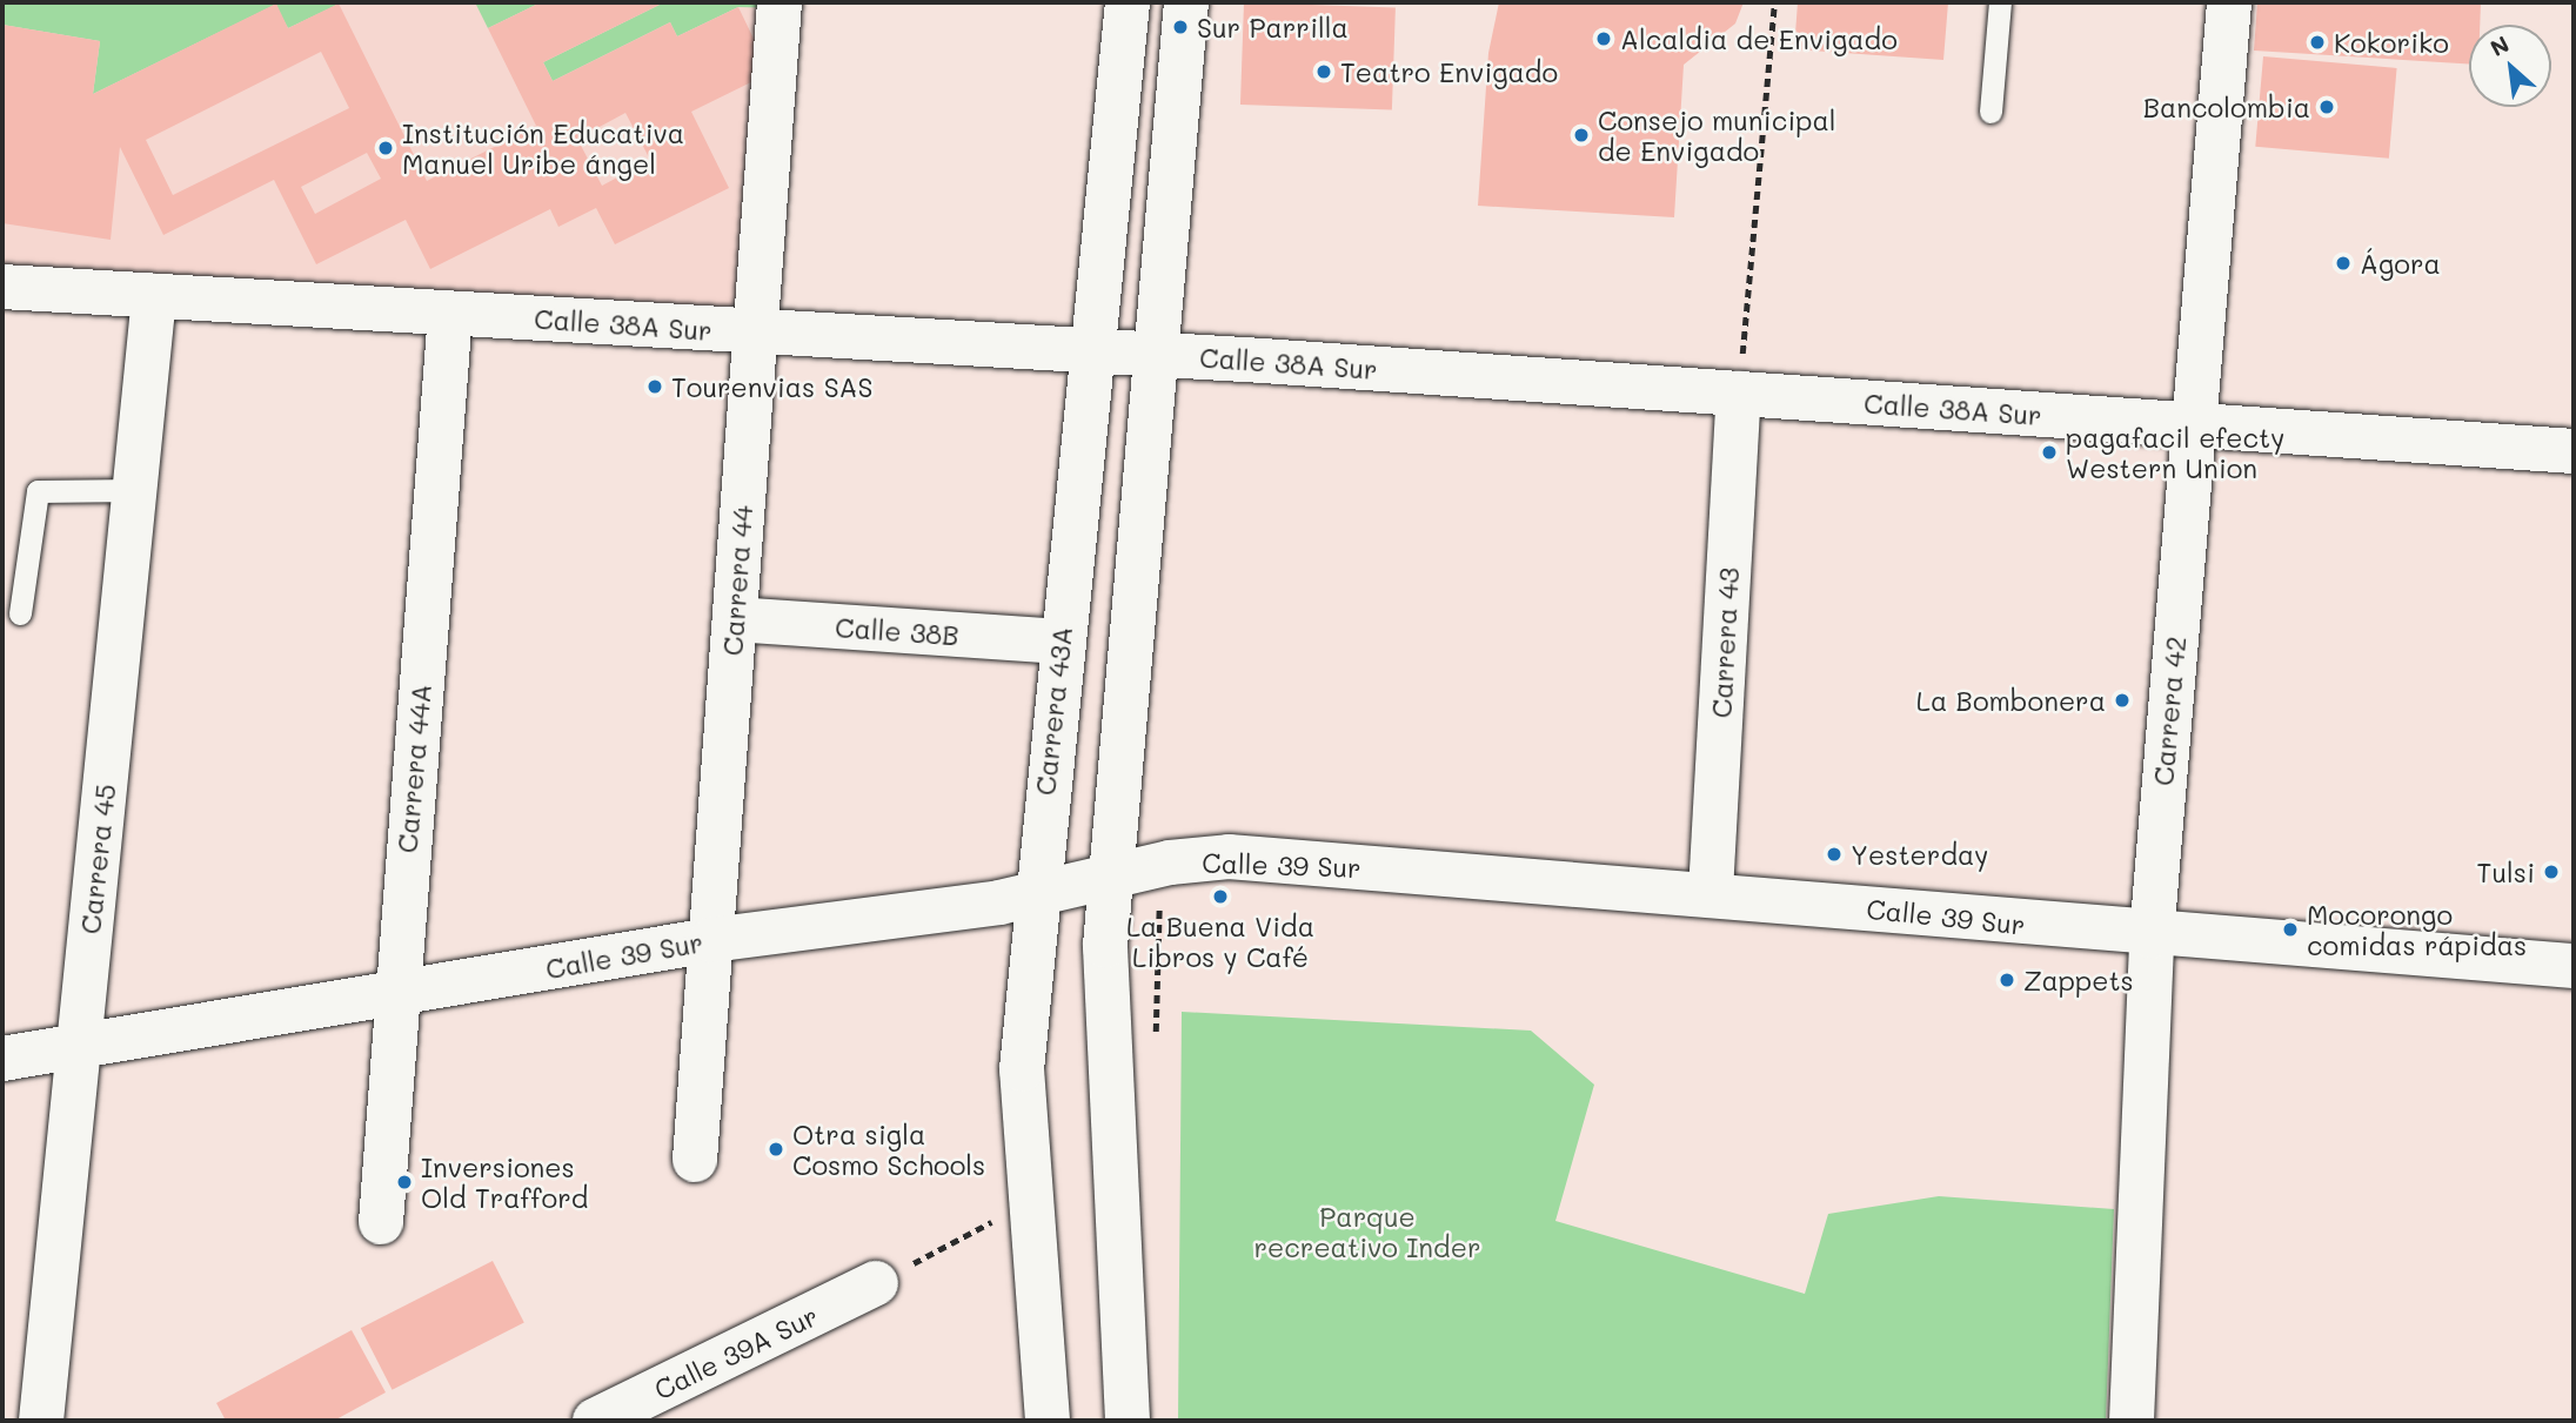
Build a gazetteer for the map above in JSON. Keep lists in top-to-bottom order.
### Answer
{
  "streets": {
    "street": [
      "Calle 38A Sur",
      "Carrera 44",
      "Calle 38B",
      "Carrera 43",
      "Carrera 43A",
      "Carrera 42",
      "Carrera 44A",
      "Carrera 45",
      "Calle 39 Sur",
      "Calle 39A Sur"
    ]
  },
  "crossings": [
    ["Calle 38A Sur", "Carrera 44"],
    ["Calle 38A Sur", "Carrera 43"],
    ["Calle 38A Sur", "Carrera 43A"],
    ["Calle 38A Sur", "Carrera 42"],
    ["Calle 38A Sur", "Carrera 44A"],
    ["Calle 38A Sur", "Carrera 45"],
    ["Carrera 44", "Calle 38B"],
    ["Carrera 44", "Calle 39 Sur"],
    ["Calle 38B", "Carrera 43A"],
    ["Carrera 43", "Calle 39 Sur"],
    ["Carrera 43A", "Calle 39 Sur"],
    ["Carrera 42", "Calle 39 Sur"],
    ["Carrera 44A", "Calle 39 Sur"],
    ["Carrera 45", "Calle 39 Sur"]
  ],
  "parks": ["Parque recreativo Inder"],
  "places": [
    "Sur Parrilla",
    "Alcaldia de Envigado",
    "Kokoriko",
    "Teatro Envigado",
    "Bancolombia",
    "Consejo municipal de Envigado",
    "Institución Educativa Manuel Uribe ángel",
    "Ágora",
    "Tourenvias SAS",
    "pagafacil efecty Western Union",
    "La Bombonera",
    "Yesterday",
    "Tulsi",
    "La Buena Vida Libros y Café",
    "Mocorongo comidas rápidas",
    "Zappets",
    "Otra sigla Cosmo Schools",
    "Inversiones Old Trafford"
  ],
  "north": "top left"
}
